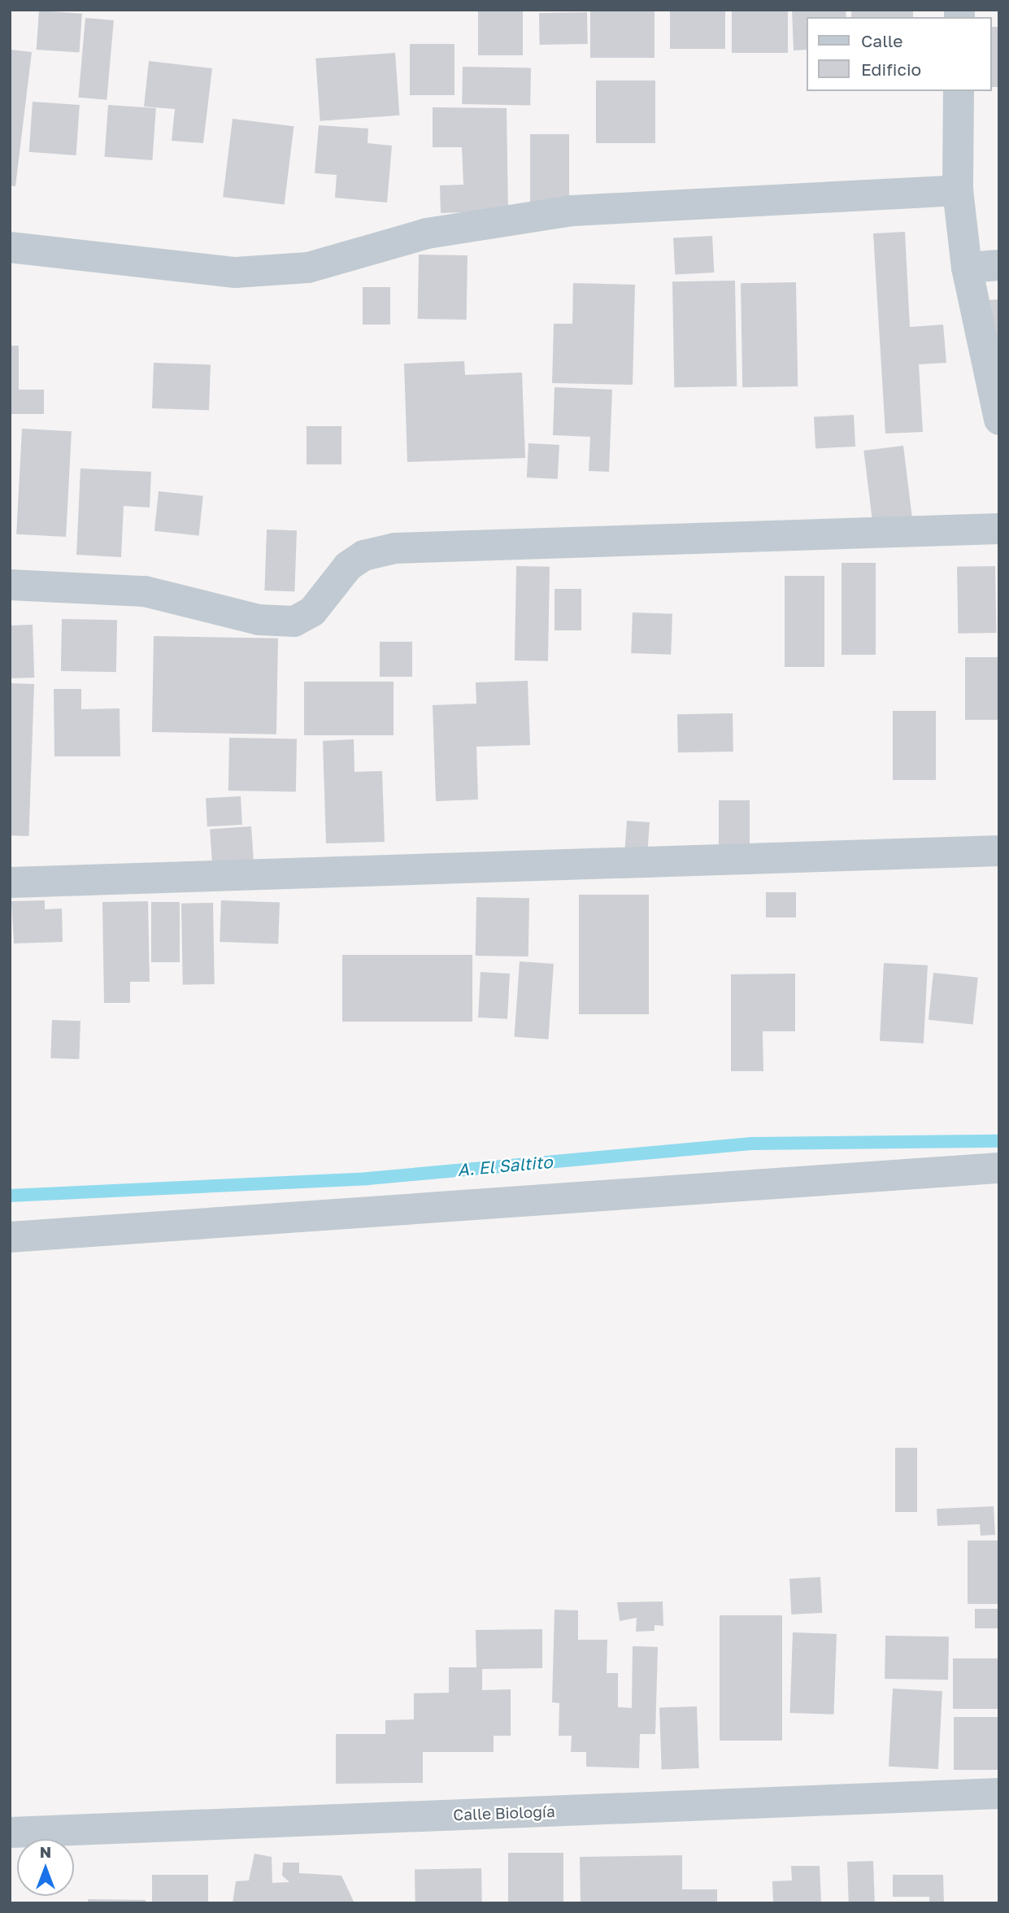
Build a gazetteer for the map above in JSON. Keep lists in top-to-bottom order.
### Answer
{
  "streets": {
    "street": ["Calle Biología"]
  },
  "water": ["A. El Saltito"],
  "legend": ["Calle", "Edificio"],
  "north": "top"
}
